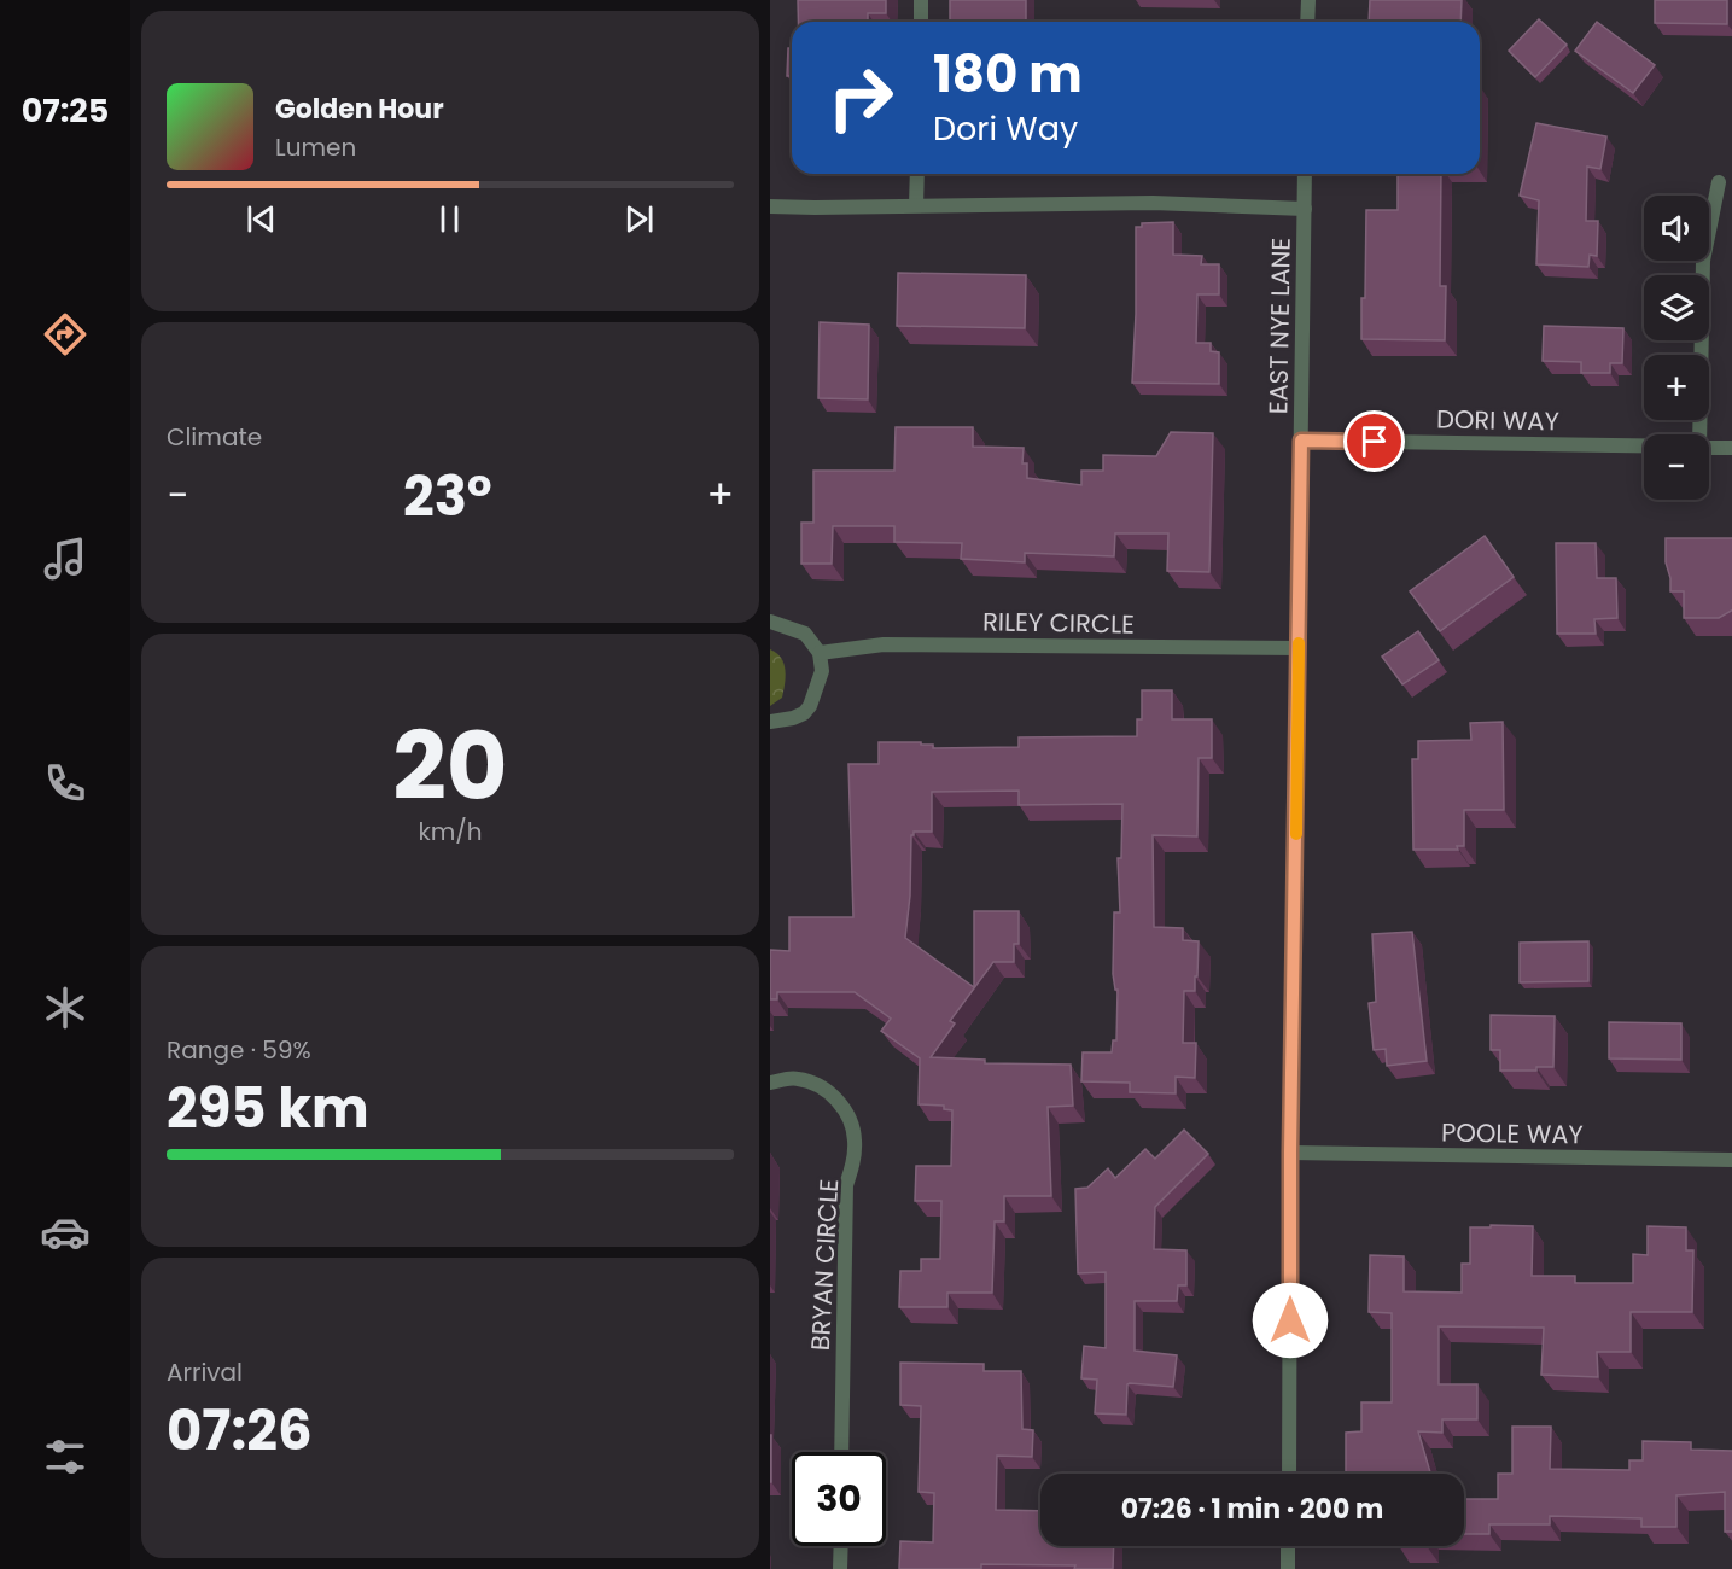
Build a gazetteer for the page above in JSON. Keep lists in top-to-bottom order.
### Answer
{
  "streets": {
    "street": [
      "EAST NYE LANE",
      "DORI WAY",
      "RILEY CIRCLE",
      "POOLE WAY",
      "BRYAN CIRCLE"
    ]
  },
  "crossings": [
    ["EAST NYE LANE", "DORI WAY"],
    ["EAST NYE LANE", "RILEY CIRCLE"],
    ["EAST NYE LANE", "POOLE WAY"]
  ],
  "page": {
    "tabs": "07:25",
    "turn": ["180 m", "Dori Way"],
    "song": ["Golden Hour", "Lumen"],
    "map_buttons": ["+", "−"],
    "tile": [
      "Climate",
      ["20", "km/h"],
      ["Range · 59%", "295 km"],
      ["Arrival", "07:26"]
    ],
    "heat": ["−", "23°", "+"],
    "limit": "30",
    "trip": "07:26 · 1 min · 200 m"
  }
}
